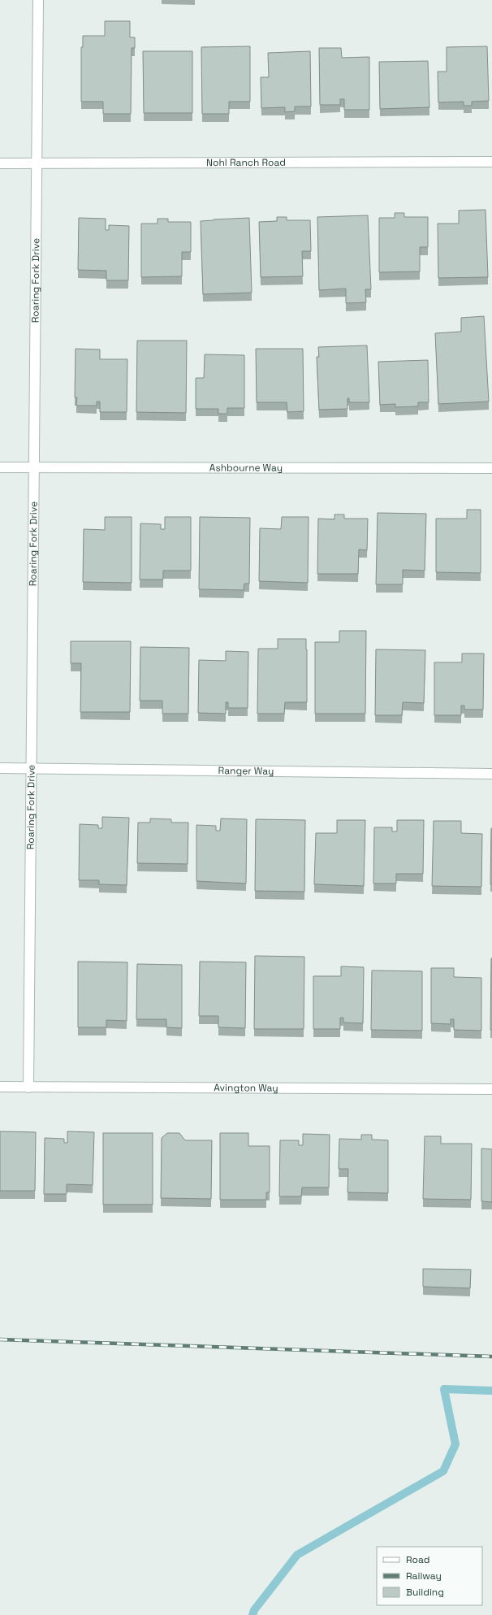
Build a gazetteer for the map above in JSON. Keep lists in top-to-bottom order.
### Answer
{
  "streets": {
    "street": [
      "Nohl Ranch Road",
      "Roaring Fork Drive",
      "Ashbourne Way",
      "Ranger Way",
      "Avington Way"
    ]
  },
  "crossings": [
    ["Nohl Ranch Road", "Roaring Fork Drive"],
    ["Roaring Fork Drive", "Ashbourne Way"],
    ["Roaring Fork Drive", "Ranger Way"],
    ["Roaring Fork Drive", "Avington Way"]
  ],
  "legend": ["Road", "Railway", "Building"]
}
